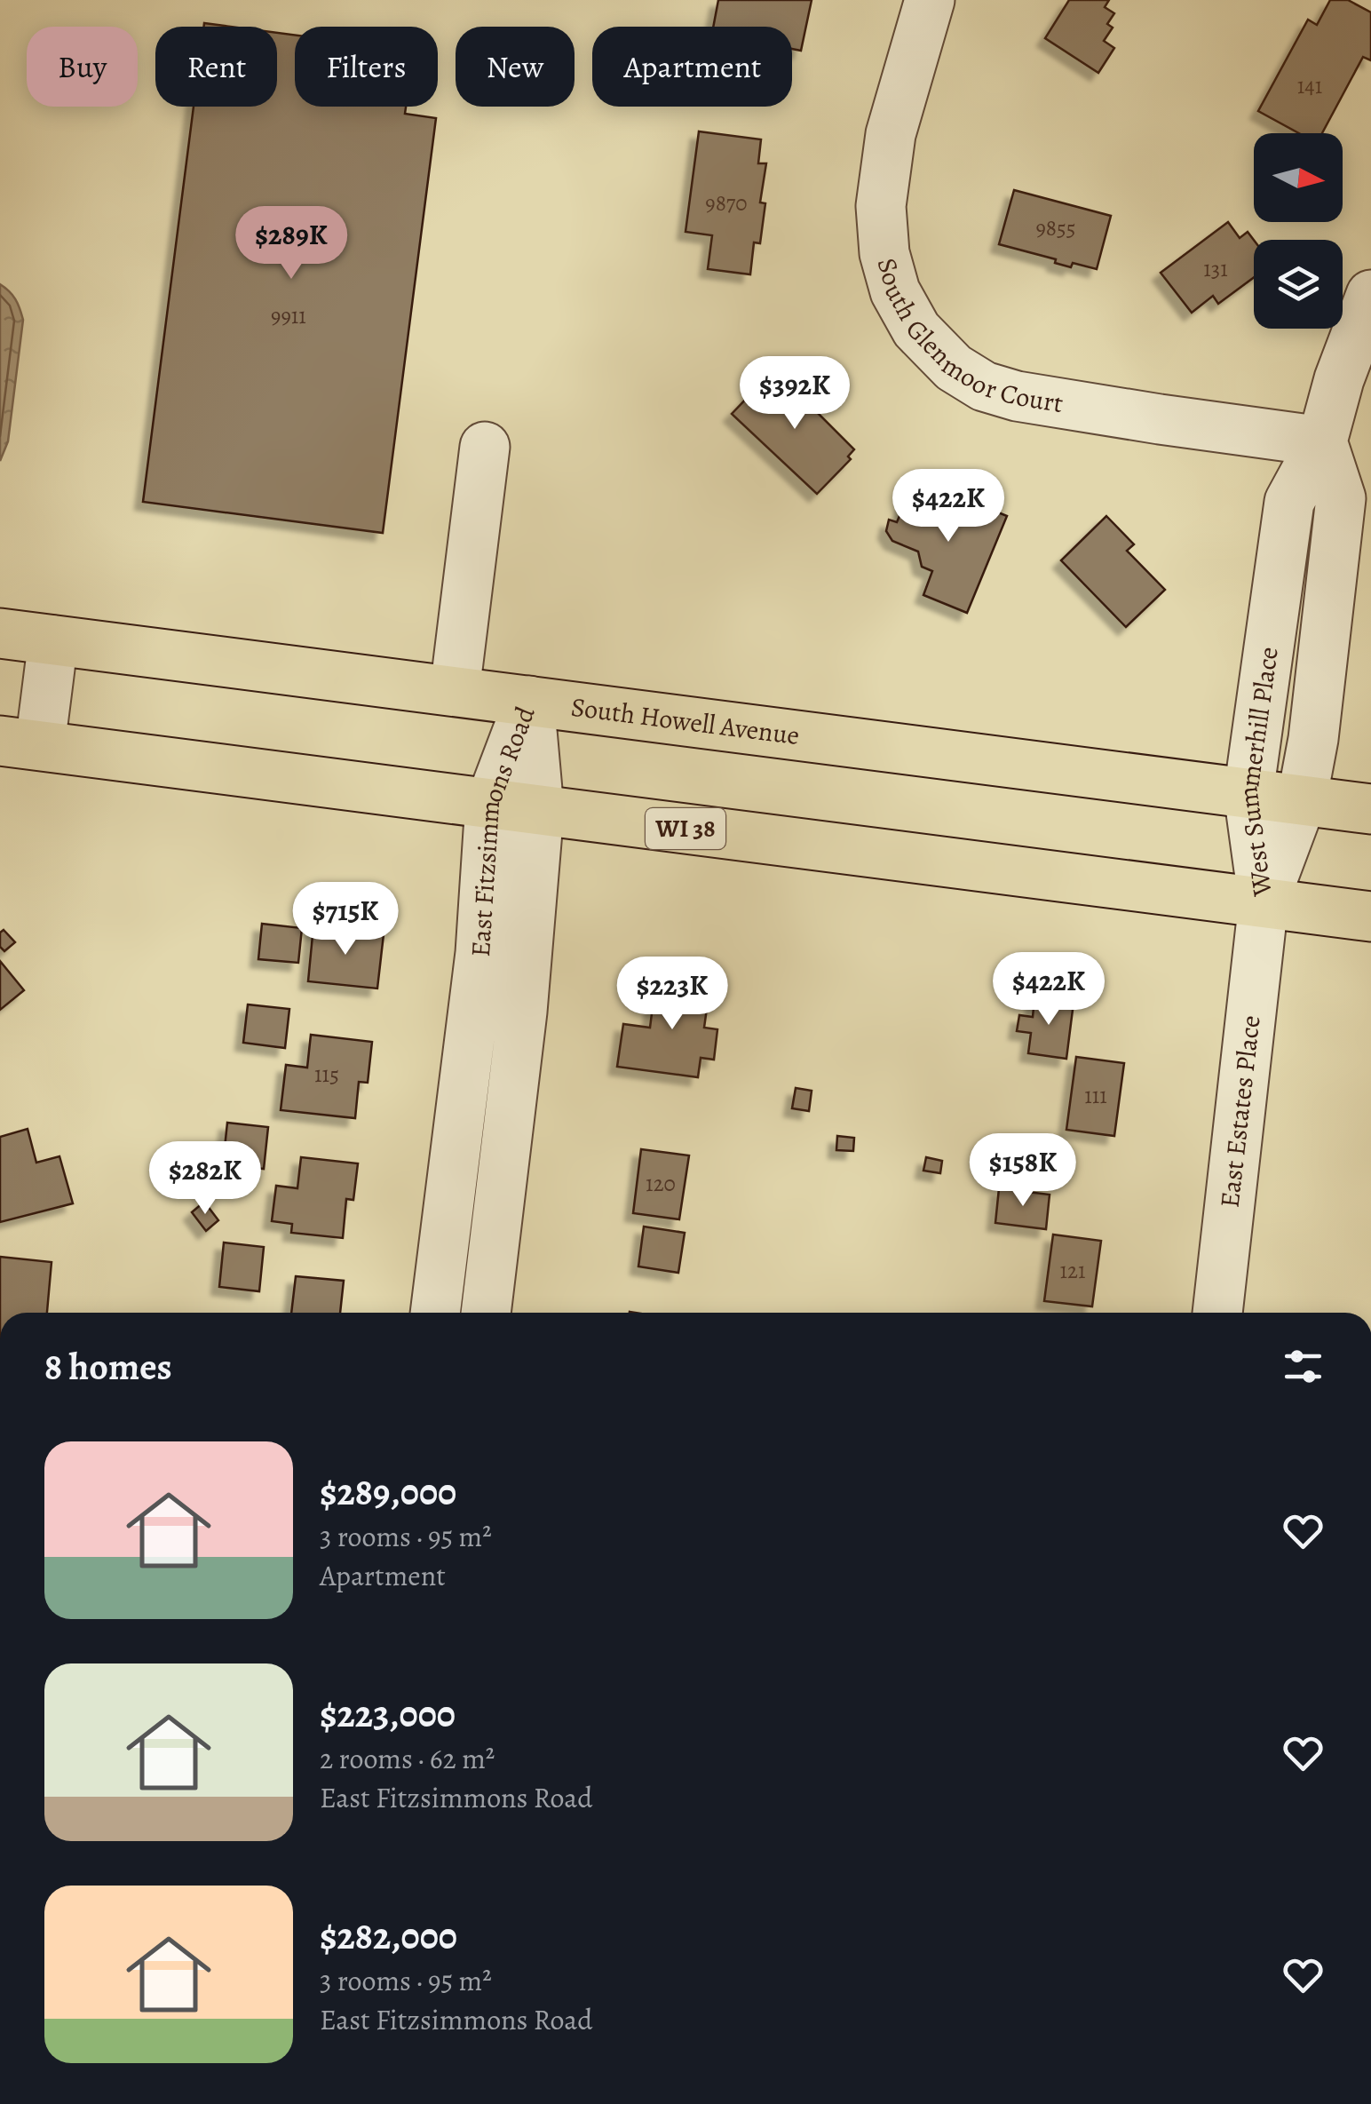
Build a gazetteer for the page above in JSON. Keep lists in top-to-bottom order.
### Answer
{
  "streets": {
    "main road": ["South Howell Avenue", "WI 38"],
    "street": [
      "South Glenmoor Court",
      "West Summerhill Place",
      "East Fitzsimmons Road",
      "East Estates Place"
    ]
  },
  "crossings": [
    ["South Glenmoor Court", "West Summerhill Place"],
    ["South Howell Avenue", "West Summerhill Place"],
    ["South Howell Avenue", "East Fitzsimmons Road"],
    ["West Summerhill Place", "WI 38"],
    ["West Summerhill Place", "East Estates Place"],
    ["WI 38", "East Fitzsimmons Road"],
    ["WI 38", "East Estates Place"]
  ],
  "house_numbers": [
    "141",
    "9870",
    "9855",
    "131",
    "9911",
    "115",
    "111",
    "120",
    "121"
  ],
  "north": "right",
  "page": {
    "chip": [
      "Buy",
      "Rent",
      "Filters",
      "New",
      "Apartment"
    ],
    "price": [
      "$289K",
      "$392K",
      "$422K",
      "$715K",
      "$422K",
      "$223K",
      "$158K",
      "$282K"
    ],
    "heading": "8 homes",
    "list": [
      {
        "name": "$289,000",
        "note": "3 rooms · 95 m² · Apartment"
      },
      {
        "name": "$223,000",
        "note": "2 rooms · 62 m² · East Fitzsimmons Road"
      },
      {
        "name": "$282,000",
        "note": "3 rooms · 95 m² · East Fitzsimmons Road"
      }
    ]
  }
}
